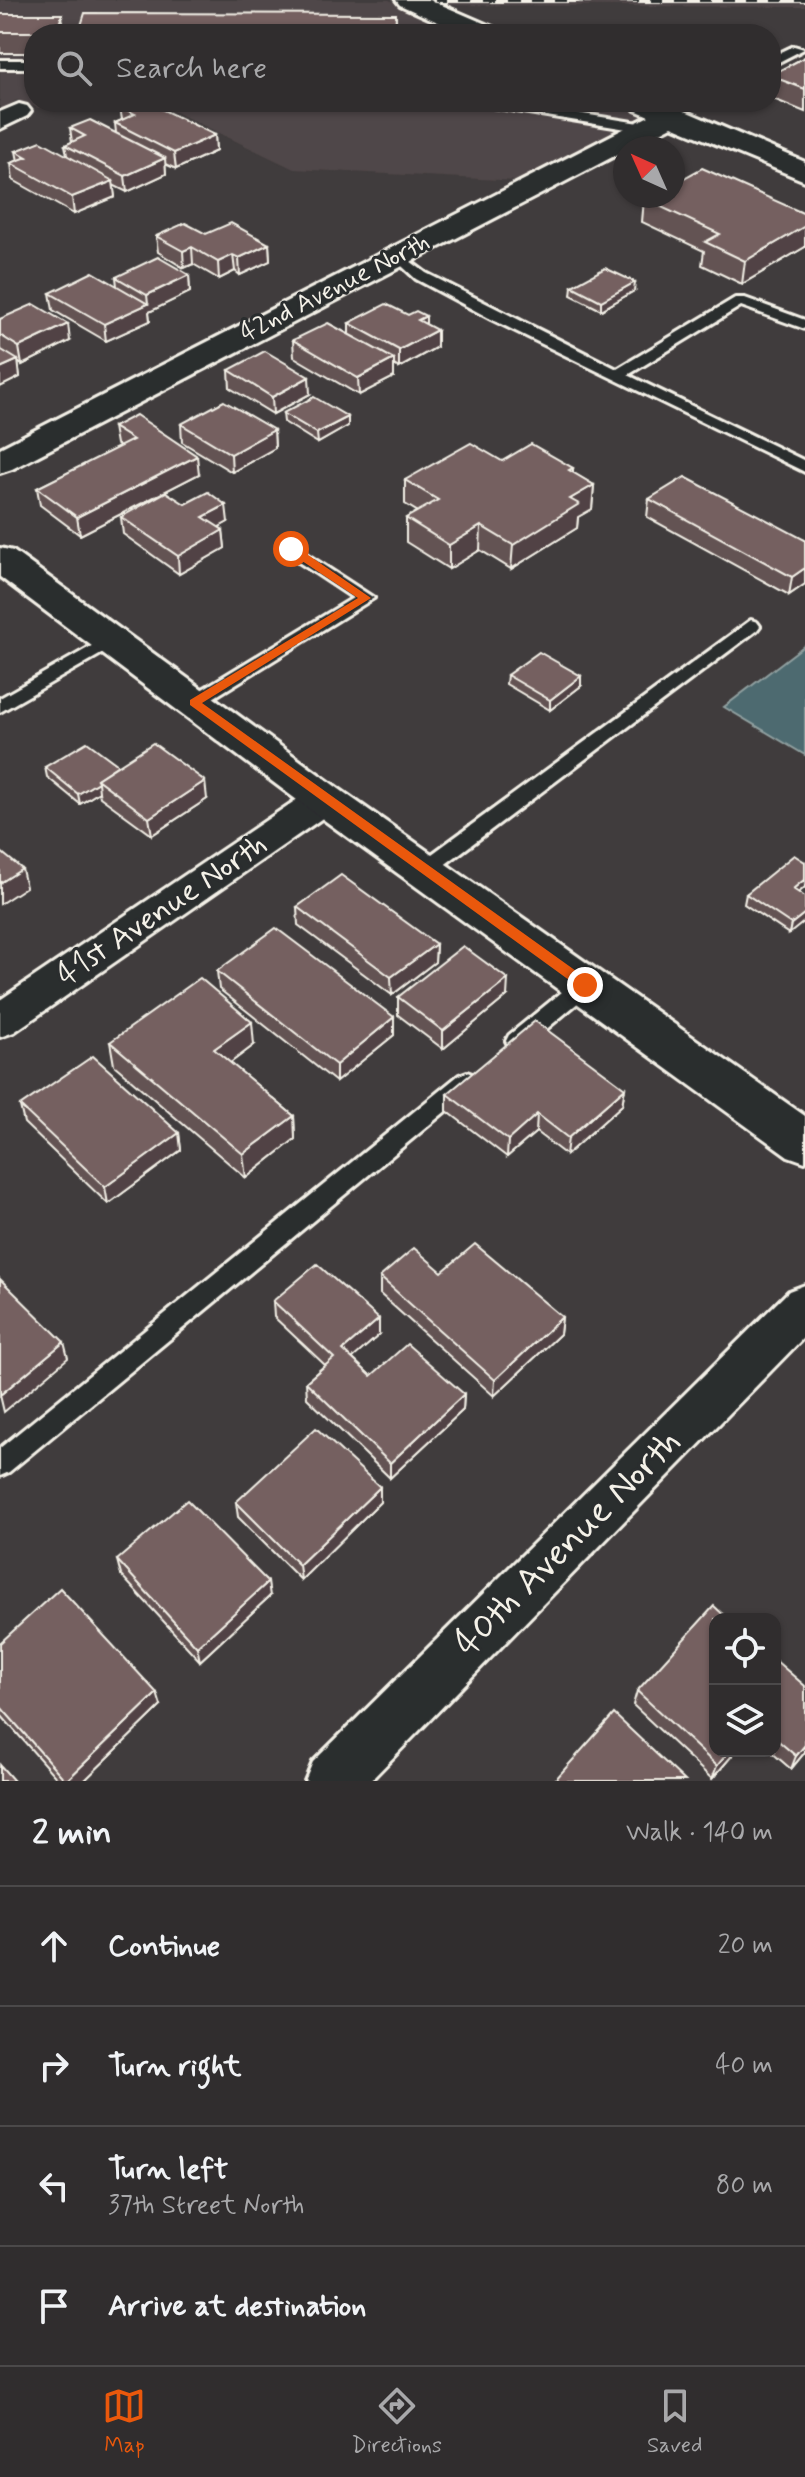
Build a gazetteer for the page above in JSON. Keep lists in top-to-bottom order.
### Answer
{
  "streets": {
    "street": ["42nd Avenue North", "41st Avenue North", "40th Avenue North"]
  },
  "north": "top left",
  "page": {
    "search": "Search here",
    "heading": ["2 min", "Walk · 140 m"],
    "list": [
      ["Continue", "20 m"],
      ["Turn right", "40 m"],
      ["Turn left", "37th Street North", "80 m"],
      "Arrive at destination"
    ],
    "nav": ["Map", "Directions", "Saved"]
  }
}
